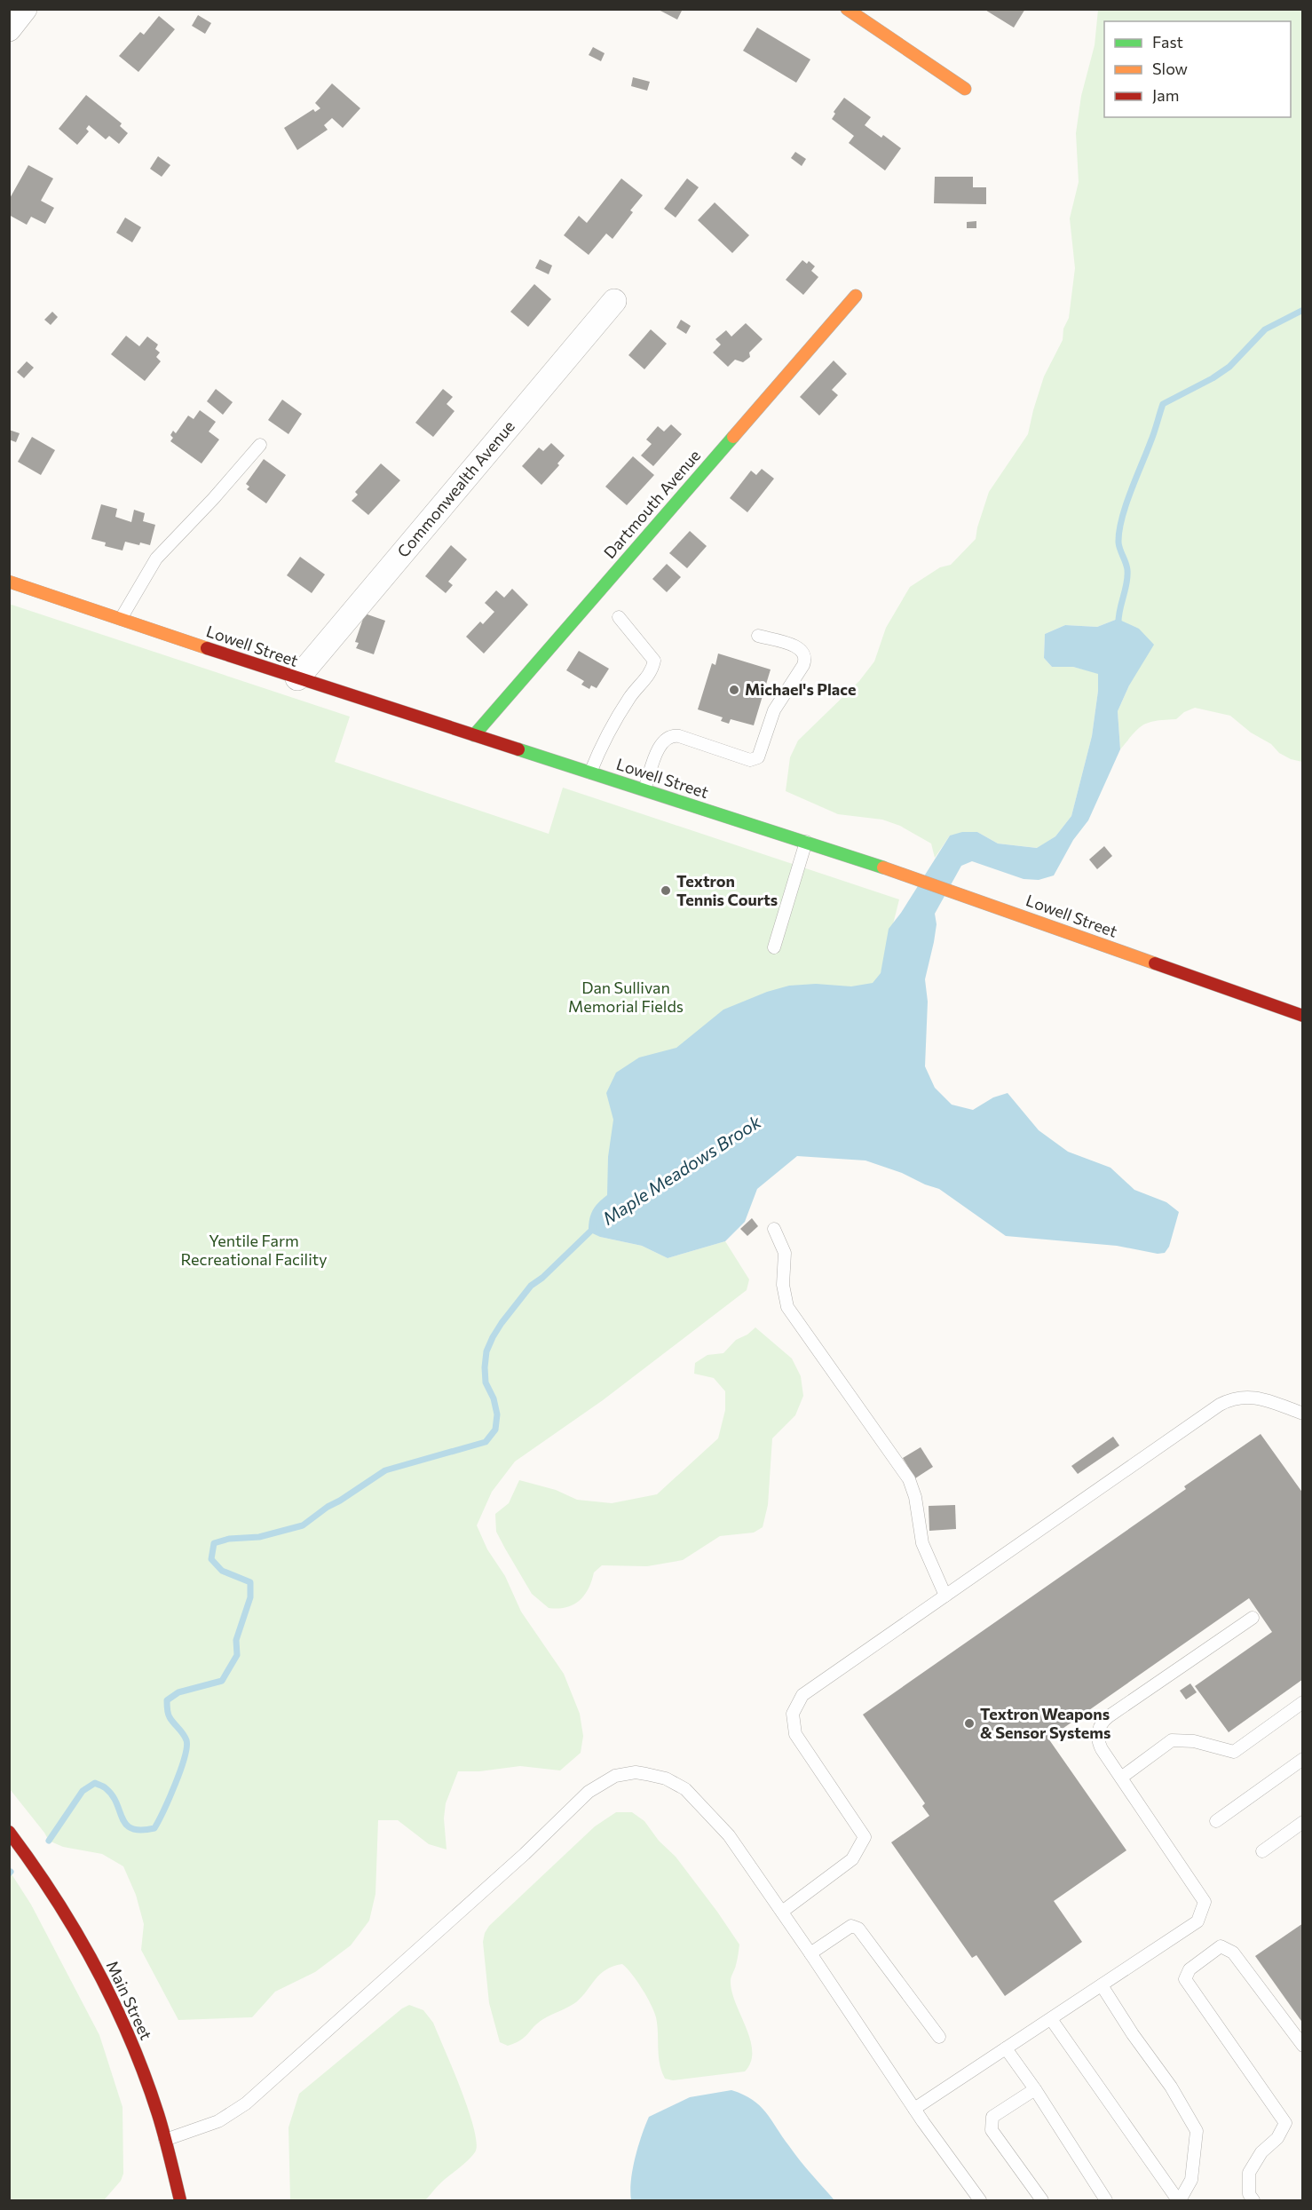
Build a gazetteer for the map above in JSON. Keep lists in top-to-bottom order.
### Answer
{
  "streets": {
    "main road": ["Dartmouth Avenue", "Lowell Street", "Main Street"],
    "street": ["Commonwealth Avenue"]
  },
  "crossings": [
    ["Commonwealth Avenue", "Lowell Street"],
    ["Dartmouth Avenue", "Lowell Street"]
  ],
  "water": ["Maple Meadows Brook"],
  "parks": ["Dan Sullivan Memorial Fields", "Yentile Farm Recreational Facility"],
  "places": ["Michael's Place", "Textron Tennis Courts", "Textron Weapons & Sensor Systems"],
  "legend": ["Fast", "Slow", "Jam"]
}
